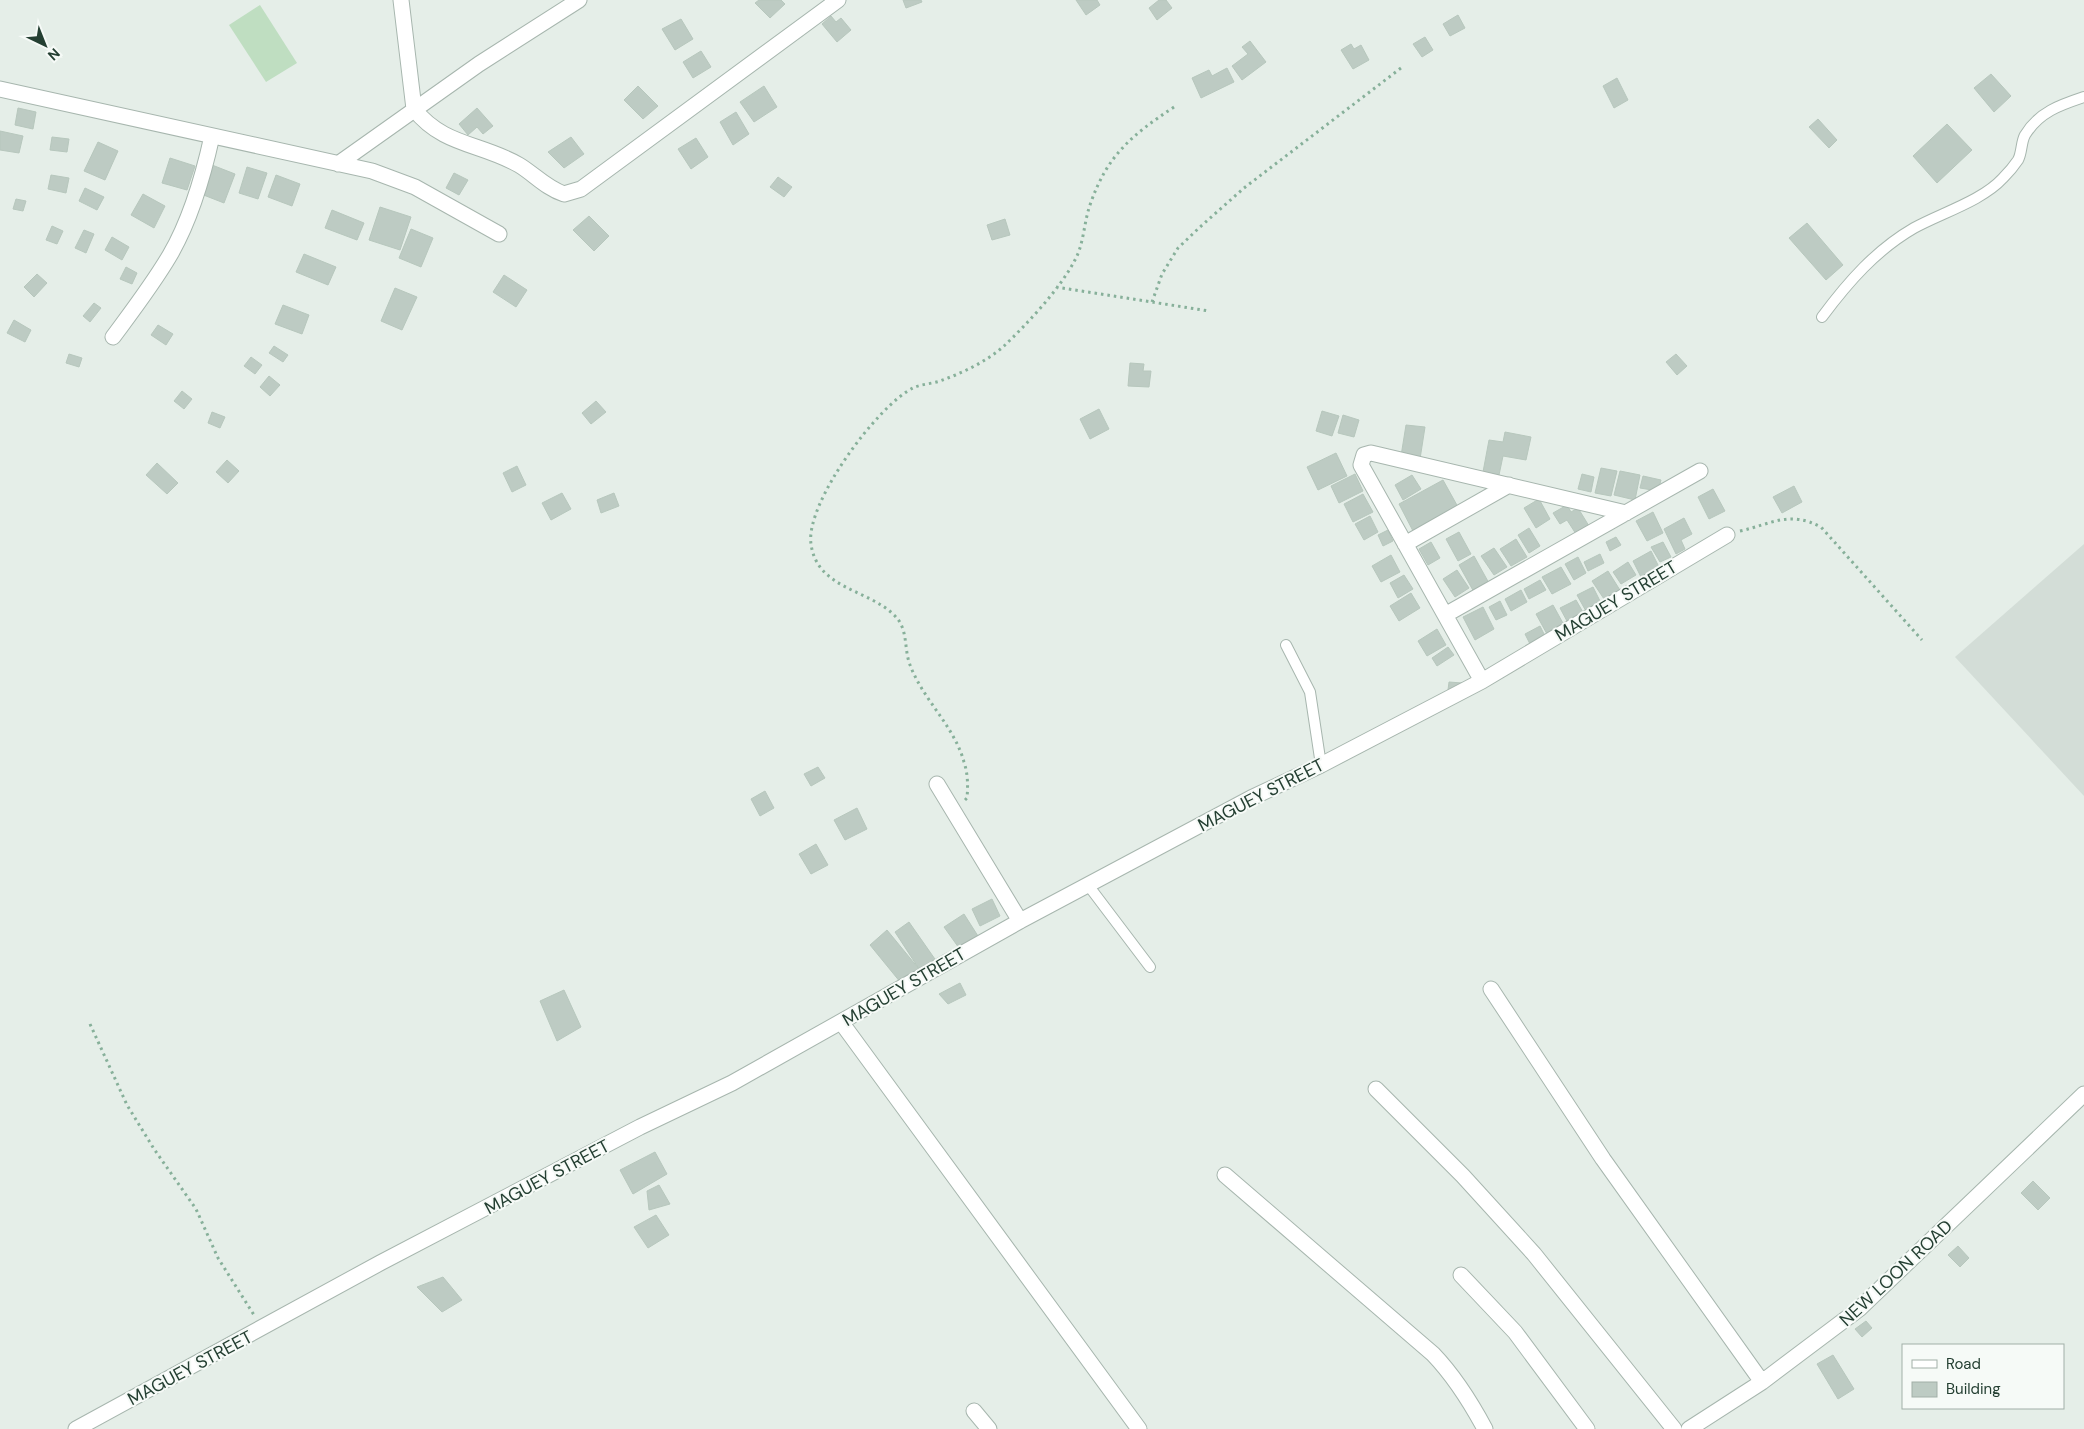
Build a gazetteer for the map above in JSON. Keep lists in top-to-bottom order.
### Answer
{
  "streets": {
    "street": ["MAGUEY STREET", "NEW LOON ROAD"]
  },
  "legend": ["Road", "Building"],
  "north": "bottom right"
}
